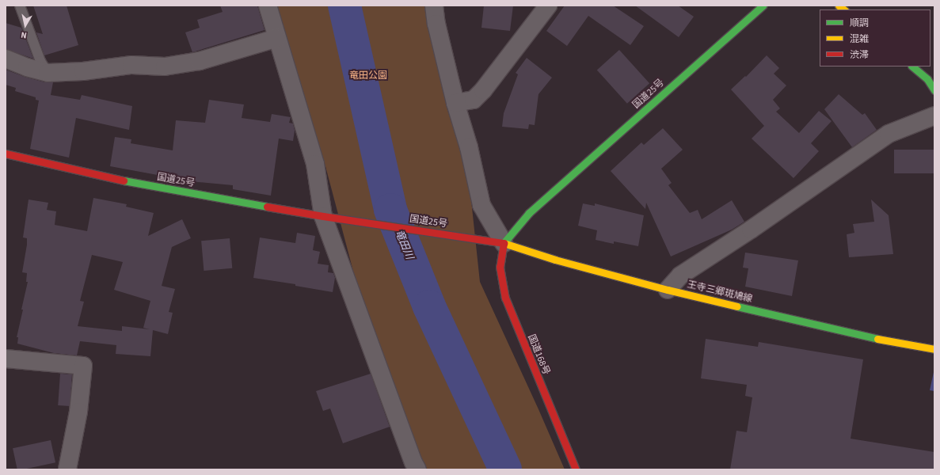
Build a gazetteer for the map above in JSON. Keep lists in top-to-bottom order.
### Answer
{
  "streets": {
    "main road": ["国道25号", "王寺三郷斑鳩線", "国道168号"]
  },
  "crossings": [
    ["国道25号", "王寺三郷斑鳩線"],
    ["国道25号", "国道168号"],
    ["王寺三郷斑鳩線", "国道168号"]
  ],
  "water": ["竜田川"],
  "parks": ["竜田公園"],
  "legend": ["順調", "混雑", "渋滞"],
  "north": "bottom"
}
